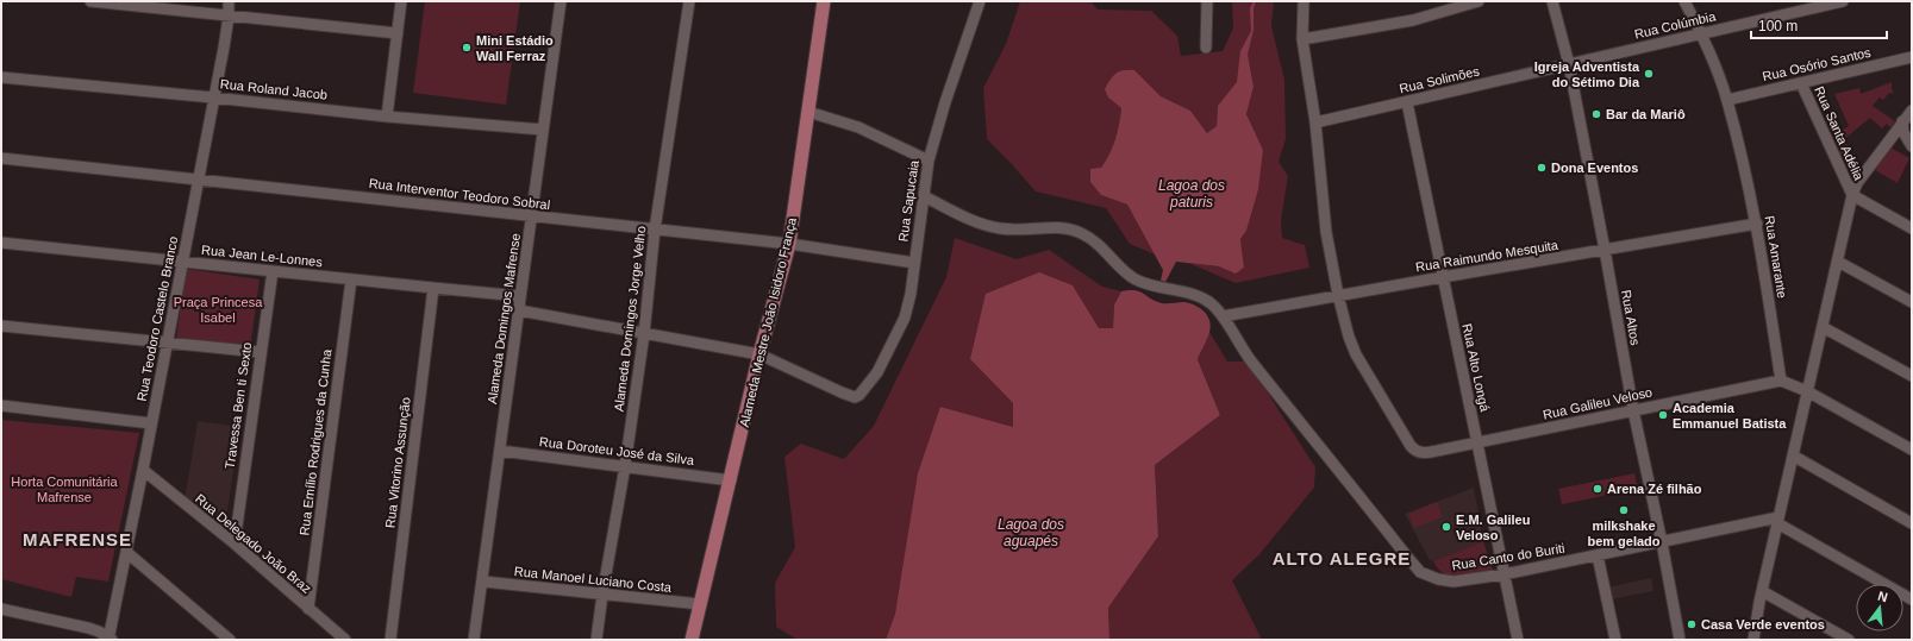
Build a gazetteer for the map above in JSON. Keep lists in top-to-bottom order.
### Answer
{
  "streets": {
    "main road": ["Alameda Mestre João Isidoro França"],
    "street": [
      "Rua Colúmbia",
      "Rua Osório Santos",
      "Rua Solimões",
      "Rua Roland Jacob",
      "Rua Santa Adélia",
      "Rua Interventor Teodoro Sobral",
      "Rua Sapucaia",
      "Rua Jean Le-Lonnes",
      "Rua Raimundo Mesquita",
      "Rua Amarante",
      "Rua Altos",
      "Rua Teodoro Castelo Branco",
      "Alameda Domingos Mafrense",
      "Alameda Domingos Jorge Velho",
      "Rua Alto Longá",
      "Rua Galileu Veloso",
      "Travessa Ben ti Sexto",
      "Rua Emílio Rodrigues da Cunha",
      "Rua Doroteu José da Silva",
      "Rua Vitorino Assunção",
      "Rua Delegado João Braz",
      "Rua Canto do Buriti",
      "Rua Manoel Luciano Costa"
    ]
  },
  "crossings": [
    ["Rua Colúmbia", "Rua Solimões"],
    ["Rua Colúmbia", "Rua Amarante"],
    ["Rua Colúmbia", "Rua Altos"],
    ["Rua Osório Santos", "Rua Santa Adélia"],
    ["Rua Osório Santos", "Rua Amarante"],
    ["Rua Solimões", "Rua Altos"],
    ["Rua Solimões", "Rua Alto Longá"],
    ["Rua Roland Jacob", "Rua Teodoro Castelo Branco"],
    ["Rua Roland Jacob", "Alameda Domingos Mafrense"],
    ["Rua Interventor Teodoro Sobral", "Rua Sapucaia"],
    ["Rua Interventor Teodoro Sobral", "Rua Teodoro Castelo Branco"],
    ["Rua Interventor Teodoro Sobral", "Alameda Domingos Mafrense"],
    ["Rua Interventor Teodoro Sobral", "Alameda Domingos Jorge Velho"],
    ["Rua Interventor Teodoro Sobral", "Alameda Mestre João Isidoro França"],
    ["Rua Sapucaia", "Alameda Mestre João Isidoro França"],
    ["Rua Jean Le-Lonnes", "Rua Teodoro Castelo Branco"],
    ["Rua Jean Le-Lonnes", "Alameda Domingos Mafrense"],
    ["Rua Jean Le-Lonnes", "Travessa Ben ti Sexto"],
    ["Rua Jean Le-Lonnes", "Rua Emílio Rodrigues da Cunha"],
    ["Rua Jean Le-Lonnes", "Rua Vitorino Assunção"],
    ["Rua Raimundo Mesquita", "Rua Amarante"],
    ["Rua Raimundo Mesquita", "Rua Altos"],
    ["Rua Raimundo Mesquita", "Rua Alto Longá"],
    ["Rua Raimundo Mesquita", "Rua Galileu Veloso"],
    ["Rua Raimundo Mesquita", "Rua Canto do Buriti"],
    ["Rua Amarante", "Rua Galileu Veloso"],
    ["Rua Altos", "Rua Galileu Veloso"],
    ["Rua Altos", "Rua Canto do Buriti"],
    ["Rua Teodoro Castelo Branco", "Rua Delegado João Braz"],
    ["Alameda Domingos Mafrense", "Rua Doroteu José da Silva"],
    ["Alameda Domingos Mafrense", "Rua Manoel Luciano Costa"],
    ["Alameda Domingos Jorge Velho", "Rua Doroteu José da Silva"],
    ["Alameda Domingos Jorge Velho", "Rua Manoel Luciano Costa"],
    ["Alameda Mestre João Isidoro França", "Rua Doroteu José da Silva"],
    ["Alameda Mestre João Isidoro França", "Rua Manoel Luciano Costa"],
    ["Rua Alto Longá", "Rua Galileu Veloso"],
    ["Rua Alto Longá", "Rua Canto do Buriti"],
    ["Travessa Ben ti Sexto", "Rua Delegado João Braz"],
    ["Rua Emílio Rodrigues da Cunha", "Rua Delegado João Braz"]
  ],
  "districts": ["MAFRENSE", "ALTO ALEGRE"],
  "water": ["Lagoa dos paturis", "Lagoa dos aguapés"],
  "parks": ["Praça Princesa Isabel", "Horta Comunitária Mafrense"],
  "places": [
    "Mini Estádio Wall Ferraz",
    "Igreja Adventista do Sétimo Dia",
    "Bar da Mariô",
    "Dona Eventos",
    "Academia Emmanuel Batista",
    "Arena Zé filhão",
    "milkshake bem gelado",
    "E.M. Galileu Veloso",
    "Casa Verde eventos"
  ],
  "scale_bar": "100 m",
  "north": "top"
}
